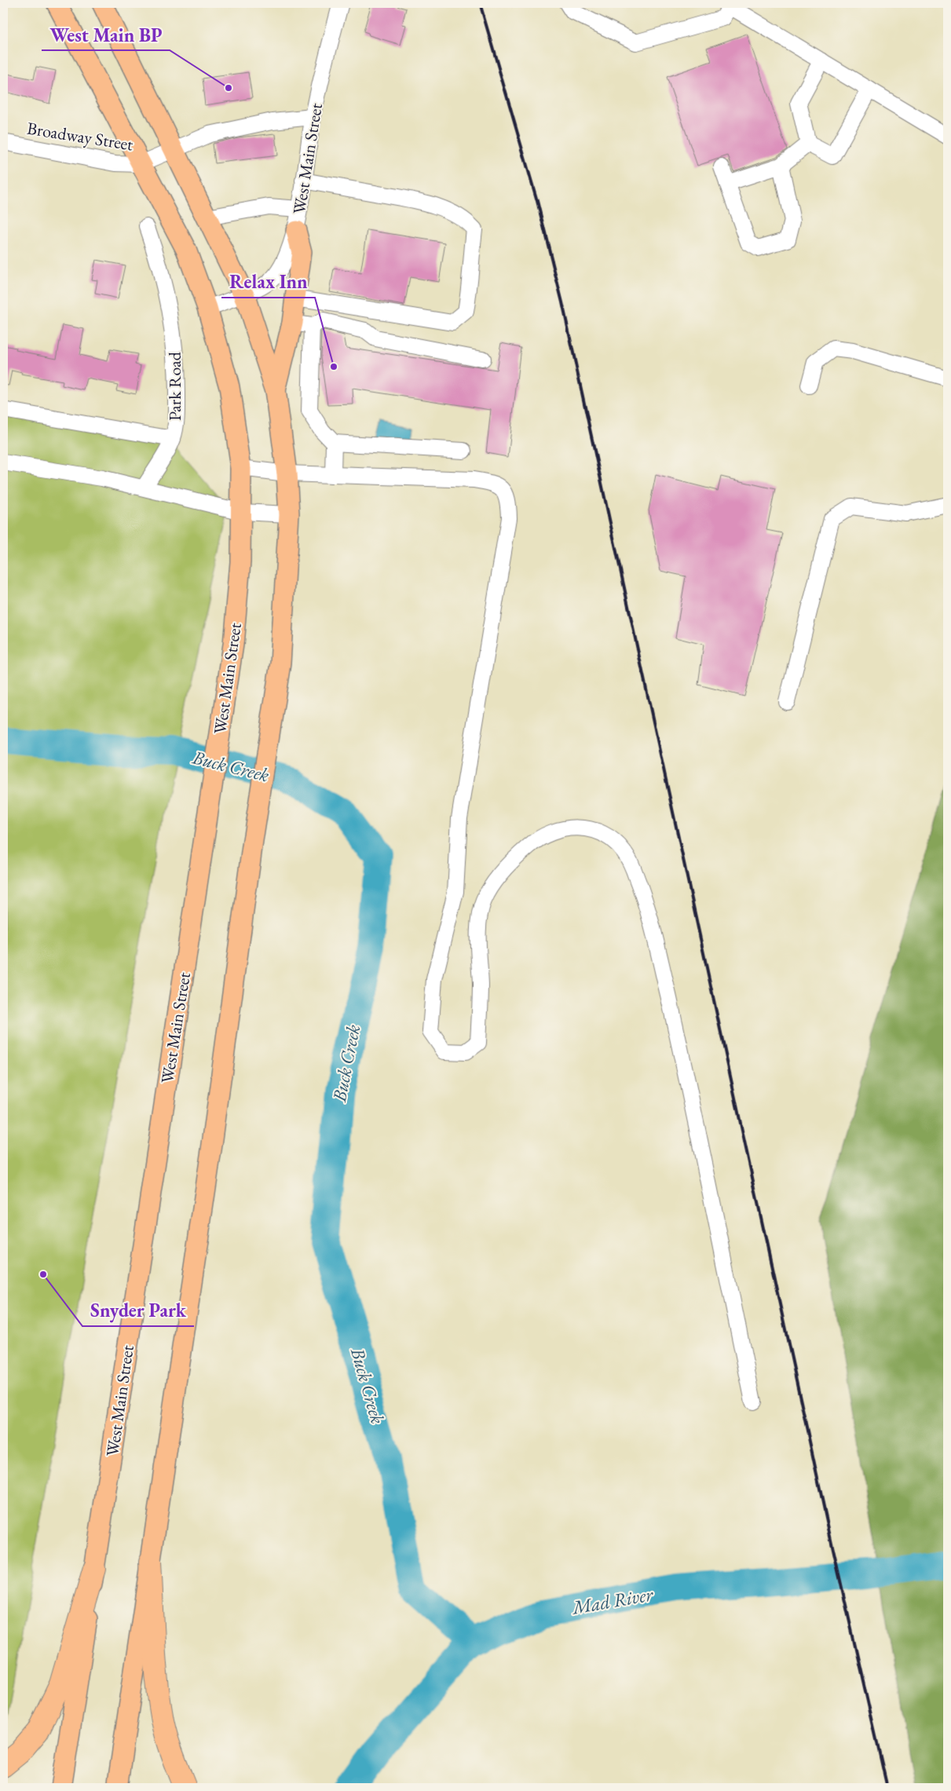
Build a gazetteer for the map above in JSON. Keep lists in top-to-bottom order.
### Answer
{
  "streets": {
    "main road": ["West Main Street"],
    "street": ["Broadway Street", "Park Road"]
  },
  "crossings": [
    ["Broadway Street", "West Main Street"]
  ],
  "water": ["Buck Creek", "Mad River"],
  "places": ["West Main BP", "Relax Inn", "Snyder Park"]
}
